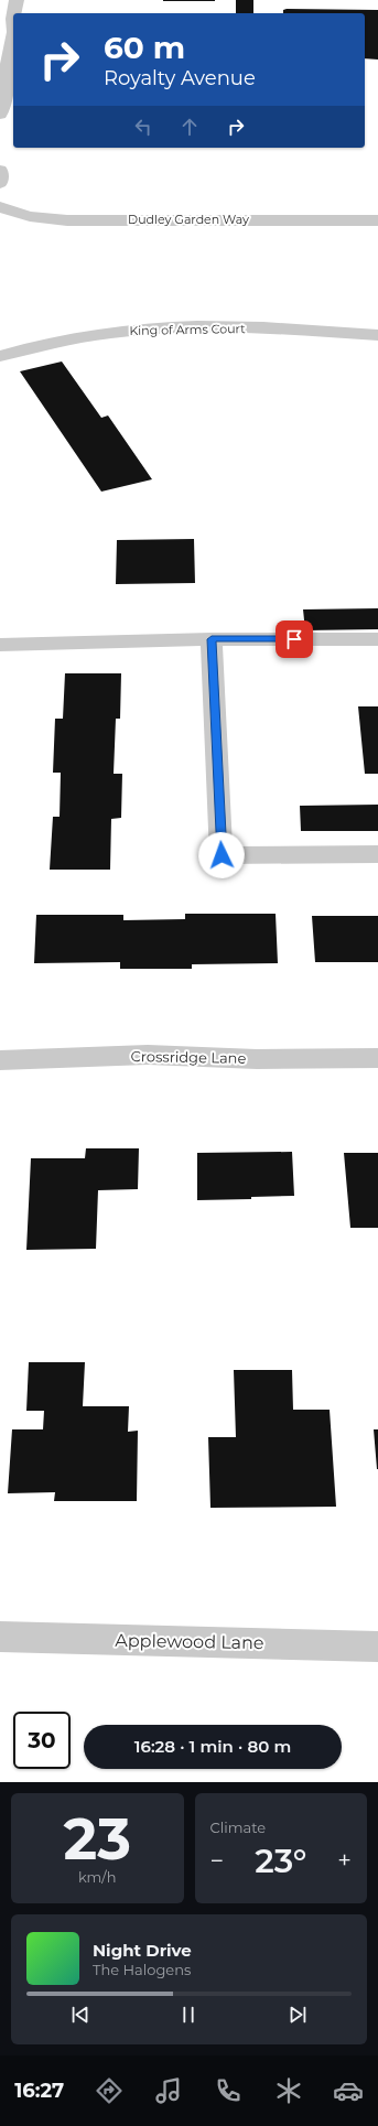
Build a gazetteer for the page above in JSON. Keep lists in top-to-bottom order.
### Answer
{
  "streets": {
    "street": [
      "Dudley Garden Way",
      "King of Arms Court",
      "Crossridge Lane",
      "Applewood Lane"
    ]
  },
  "page": {
    "turn": ["60 m", "Royalty Avenue"],
    "limit": "30",
    "trip": "16:28 · 1 min · 80 m",
    "tile": [
      ["23", "km/h"],
      "Climate"
    ],
    "heat": ["−", "23°", "+"],
    "song": ["Night Drive", "The Halogens"],
    "tabs": "16:27"
  }
}
